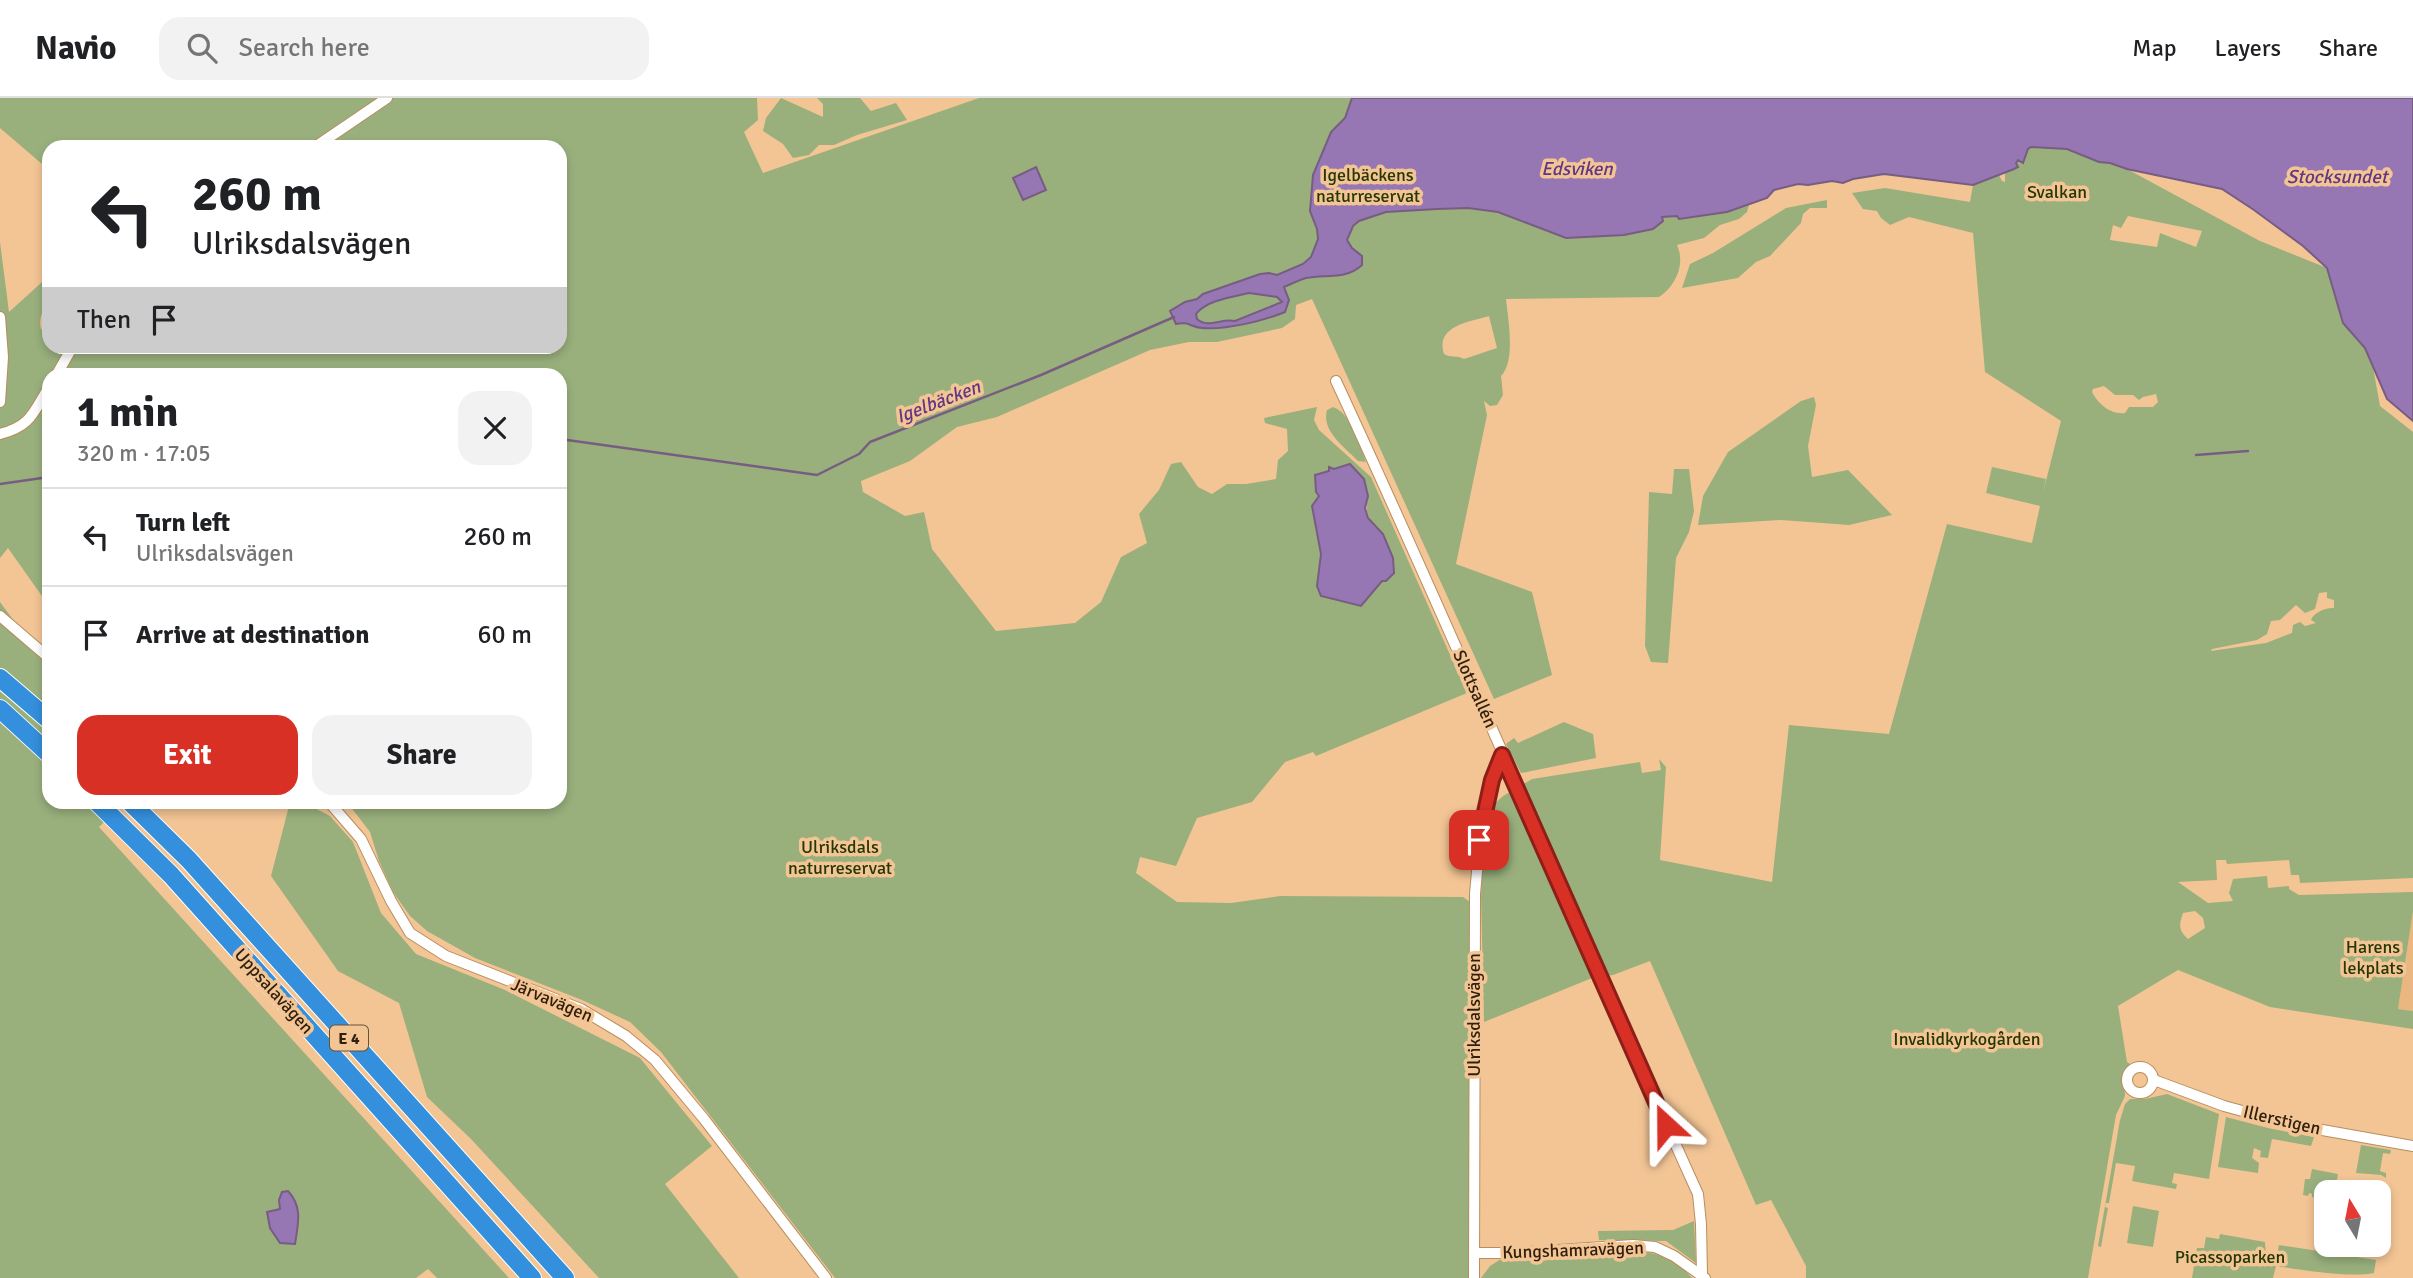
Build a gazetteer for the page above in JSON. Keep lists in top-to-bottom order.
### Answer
{
  "streets": {
    "highway": ["Uppsalavägen", "E 4"],
    "street": [
      "Slottsallén",
      "Järvavägen",
      "Ulriksdalsvägen",
      "Illerstigen",
      "Kungshamravägen"
    ]
  },
  "crossings": [
    ["Slottsallén", "Ulriksdalsvägen"],
    ["Slottsallén", "Kungshamravägen"],
    ["Ulriksdalsvägen", "Kungshamravägen"]
  ],
  "water": ["Edsviken", "Stocksundet", "Igelbäcken"],
  "parks": [
    "Igelbäckens naturreservat",
    "Svalkan",
    "Ulriksdals naturreservat",
    "Harens lekplats",
    "Invalidkyrkogården",
    "Picassoparken"
  ],
  "north": "top",
  "page": {
    "header": "Navio",
    "search": "Search here",
    "nav": ["Map", "Layers", "Share"],
    "turn": ["260 m", "Ulriksdalsvägen"],
    "then": "Then",
    "heading": ["1 min", "320 m · 17:05"],
    "list": [
      {
        "name": "Turn left",
        "note": "Ulriksdalsvägen",
        "value": "260 m"
      },
      {
        "name": "Arrive at destination",
        "value": "60 m"
      }
    ],
    "buttons": ["Exit", "Share"]
  }
}
